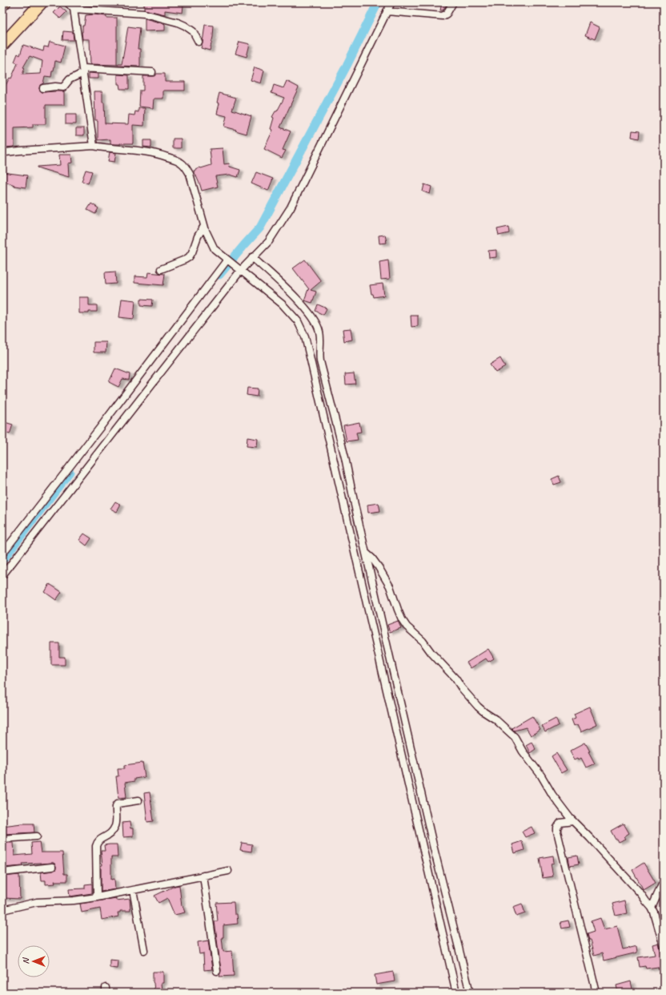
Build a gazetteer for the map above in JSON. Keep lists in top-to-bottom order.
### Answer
{
  "north": "left"
}
